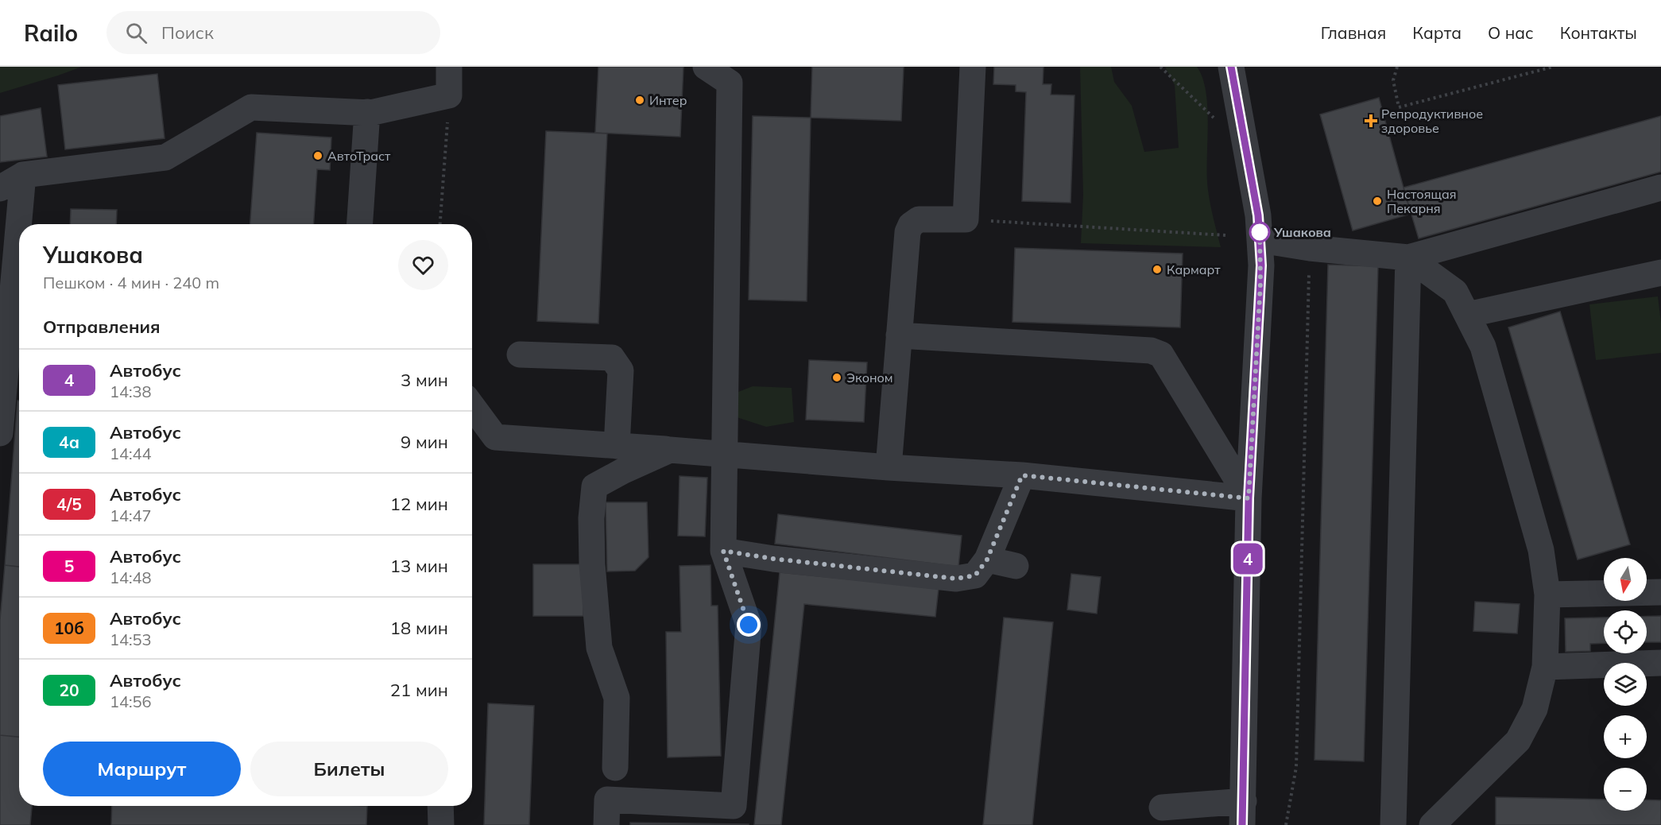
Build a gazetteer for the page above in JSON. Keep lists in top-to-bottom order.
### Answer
{
  "places": {
    "other": [
      "Интер",
      "АвтоТраст",
      "Настоящая Пекарня",
      "Ушакова",
      "Кармарт",
      "Эконом"
    ],
    "health": ["Репродуктивное здоровье"]
  },
  "lines": ["bus line 4"],
  "north": "bottom",
  "page": {
    "header": "Railo",
    "search": "Поиск",
    "nav": [
      "Главная",
      "Карта",
      "О нас",
      "Контакты"
    ],
    "on_map": "4",
    "heading": [
      ["Ушакова", "Пешком · 4 мин · 240 m"],
      "Отправления"
    ],
    "list": [
      {
        "mark": "4",
        "name": "Автобус",
        "note": "14:38",
        "value": "3 мин"
      },
      {
        "mark": "4а",
        "name": "Автобус",
        "note": "14:44",
        "value": "9 мин"
      },
      {
        "mark": "4/5",
        "name": "Автобус",
        "note": "14:47",
        "value": "12 мин"
      },
      {
        "mark": "5",
        "name": "Автобус",
        "note": "14:48",
        "value": "13 мин"
      },
      {
        "mark": "10б",
        "name": "Автобус",
        "note": "14:53",
        "value": "18 мин"
      },
      {
        "mark": "20",
        "name": "Автобус",
        "note": "14:56",
        "value": "21 мин"
      }
    ],
    "map_buttons": ["+", "−"],
    "buttons": ["Маршрут", "Билеты"]
  }
}
